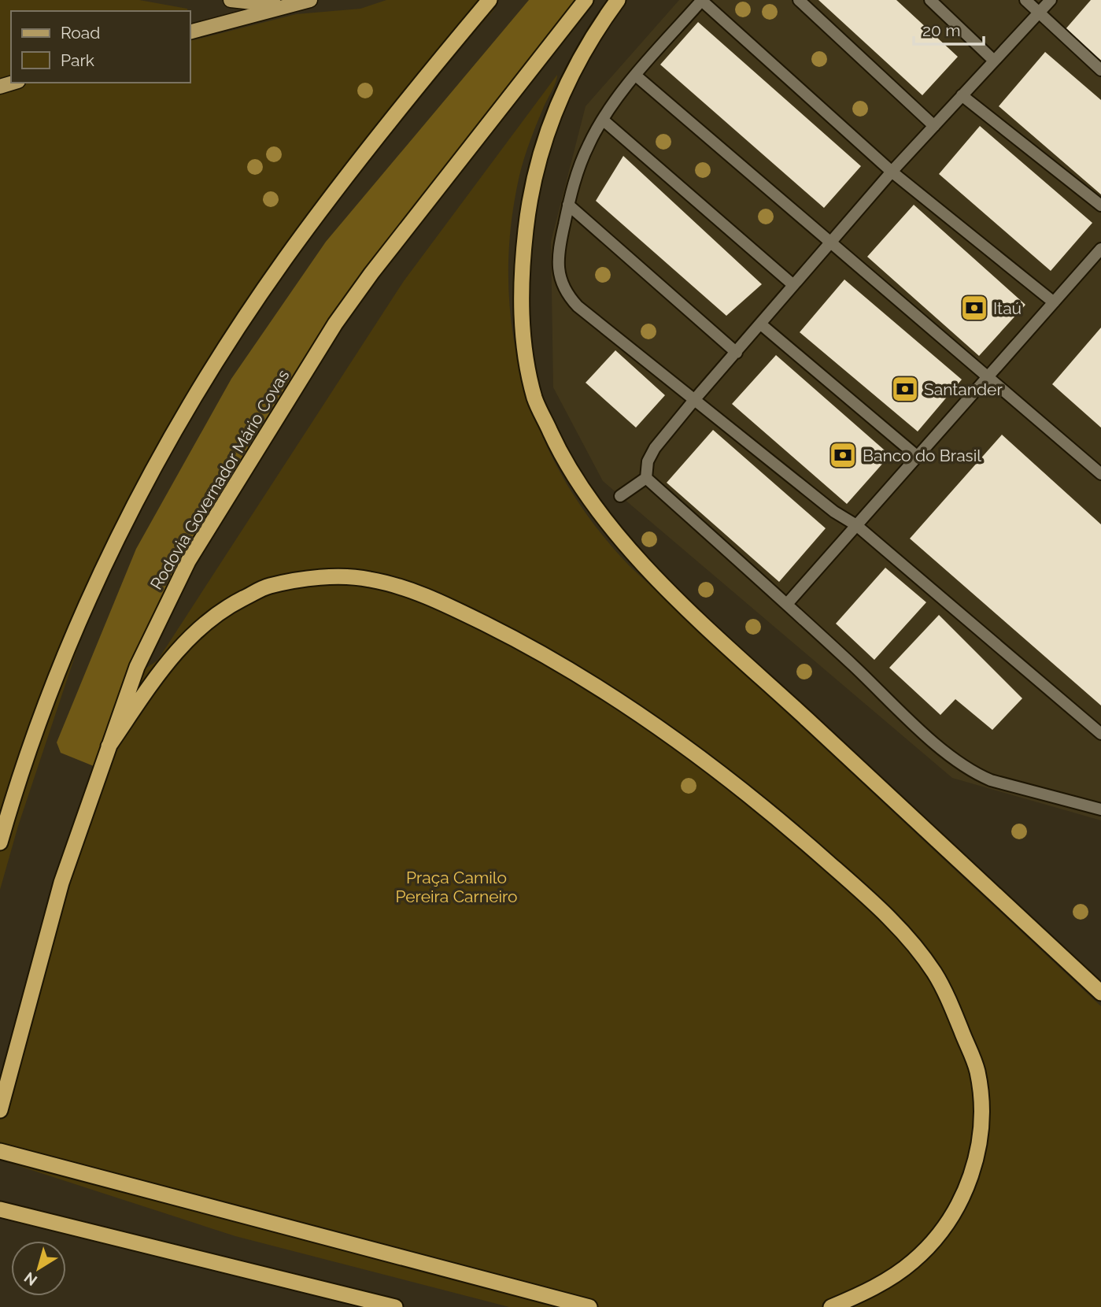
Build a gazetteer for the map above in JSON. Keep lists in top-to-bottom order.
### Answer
{
  "streets": {
    "highway": ["Rodovia Governador Mário Covas"]
  },
  "parks": ["Praça Camilo Pereira Carneiro"],
  "places": {
    "bank": ["Itaú", "Santander", "Banco do Brasil"]
  },
  "legend": ["Road", "Park"],
  "scale_bar": "20 m",
  "north": "bottom left"
}
